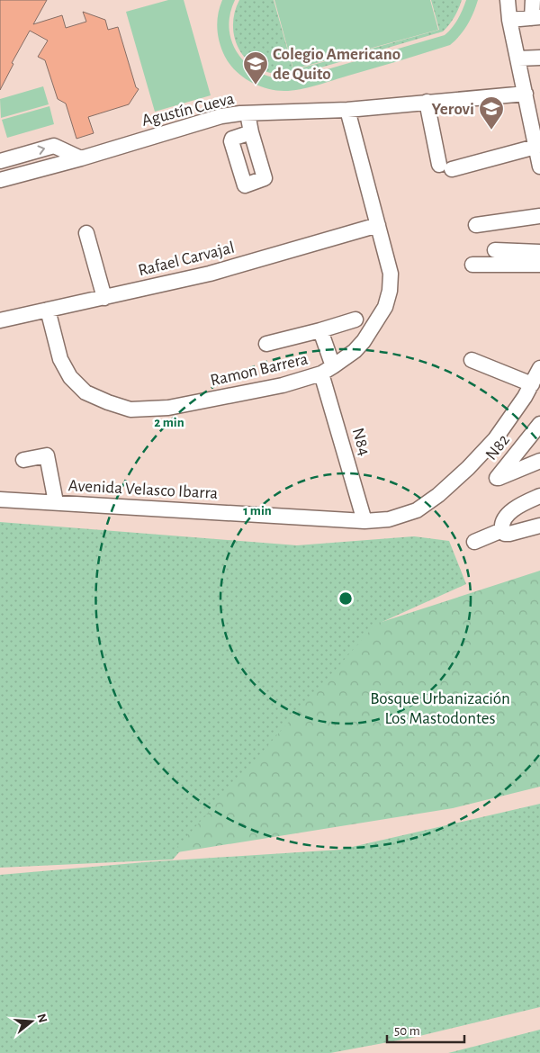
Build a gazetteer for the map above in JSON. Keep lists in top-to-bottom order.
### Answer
{
  "streets": {
    "street": [
      "Agustín Cueva",
      "Rafael Carvajal",
      "Ramon Barrera",
      "N84",
      "N82",
      "Avenida Velasco Ibarra"
    ]
  },
  "crossings": [
    ["Agustín Cueva", "Ramon Barrera"],
    ["Rafael Carvajal", "Ramon Barrera"],
    ["Ramon Barrera", "N84"],
    ["N84", "Avenida Velasco Ibarra"]
  ],
  "parks": ["Bosque Urbanización Los Mastodontes"],
  "places": {
    "school or university": ["Colegio Americano de Quito", "Yerovi"]
  },
  "scale_bar": "50 m",
  "north": "right",
  "rings": ["2 min", "1 min"]
}
